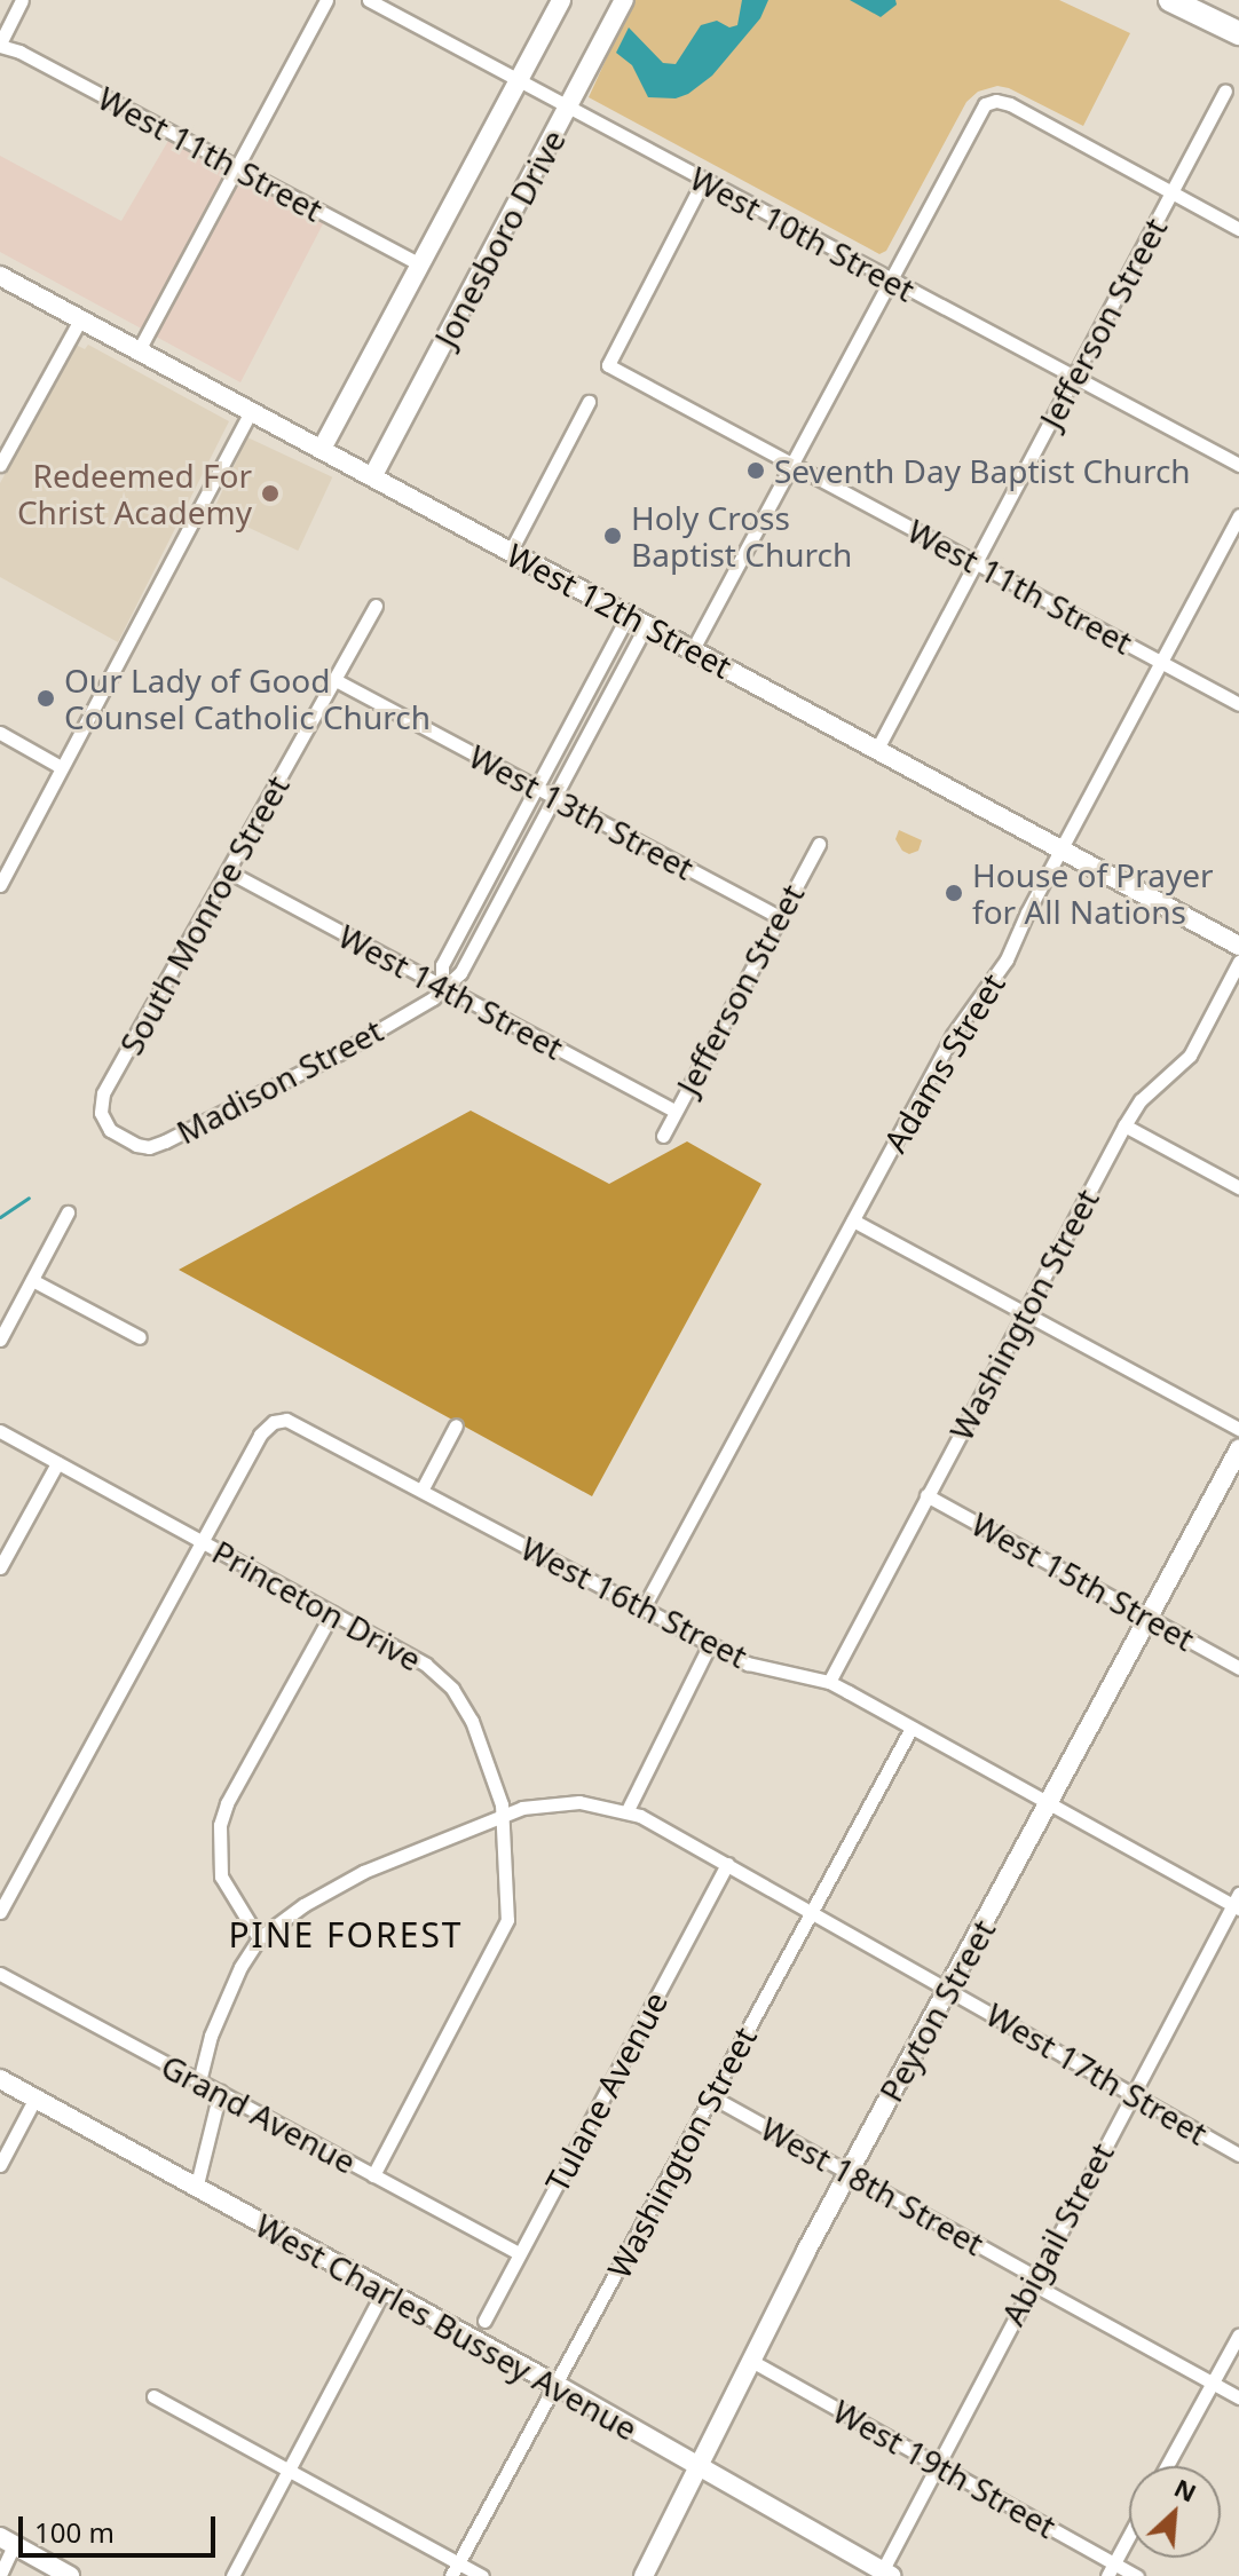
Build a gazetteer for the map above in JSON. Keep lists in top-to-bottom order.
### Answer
{
  "streets": {
    "street": [
      "West 11th Street",
      "West 10th Street",
      "Jonesboro Drive",
      "Jefferson Street",
      "West 12th Street",
      "West 13th Street",
      "South Monroe Street",
      "West 14th Street",
      "Adams Street",
      "Madison Street",
      "Washington Street",
      "West 15th Street",
      "West 16th Street",
      "Princeton Drive",
      "Peyton Street",
      "West 17th Street",
      "Tulane Avenue",
      "Grand Avenue",
      "West 18th Street",
      "Abigail Street",
      "West Charles Bussey Avenue",
      "West 19th Street"
    ]
  },
  "crossings": [
    ["West 11th Street", "West 10th Street"],
    ["West 11th Street", "Jonesboro Drive"],
    ["West 11th Street", "Jefferson Street"],
    ["West 11th Street", "Adams Street"],
    ["West 10th Street", "Jonesboro Drive"],
    ["West 10th Street", "Jefferson Street"],
    ["Jonesboro Drive", "West 12th Street"],
    ["Jefferson Street", "West 12th Street"],
    ["Jefferson Street", "West 13th Street"],
    ["Jefferson Street", "West 14th Street"],
    ["West 12th Street", "Adams Street"],
    ["West 12th Street", "Madison Street"],
    ["West 13th Street", "South Monroe Street"],
    ["West 13th Street", "Madison Street"],
    ["South Monroe Street", "West 14th Street"],
    ["South Monroe Street", "Madison Street"],
    ["West 14th Street", "Madison Street"],
    ["Adams Street", "West 16th Street"],
    ["Washington Street", "West 15th Street"],
    ["Washington Street", "West 16th Street"],
    ["Washington Street", "West 17th Street"],
    ["Washington Street", "West 18th Street"],
    ["Washington Street", "West Charles Bussey Avenue"],
    ["West 15th Street", "Peyton Street"],
    ["West 16th Street", "Princeton Drive"],
    ["West 16th Street", "Peyton Street"],
    ["West 16th Street", "Abigail Street"],
    ["Princeton Drive", "Grand Avenue"],
    ["Peyton Street", "West 17th Street"],
    ["Peyton Street", "West 18th Street"],
    ["Peyton Street", "West Charles Bussey Avenue"],
    ["Peyton Street", "West 19th Street"],
    ["West 17th Street", "Tulane Avenue"],
    ["West 17th Street", "Abigail Street"],
    ["Tulane Avenue", "Grand Avenue"],
    ["West 18th Street", "Abigail Street"],
    ["Abigail Street", "West Charles Bussey Avenue"],
    ["Abigail Street", "West 19th Street"]
  ],
  "districts": ["PINE FOREST"],
  "places": [
    "Seventh Day Baptist Church",
    "Redeemed For Christ Academy",
    "Holy Cross Baptist Church",
    "Our Lady of Good Counsel Catholic Church",
    "House of Prayer for All Nations"
  ],
  "scale_bar": "100 m",
  "north": "top right"
}
